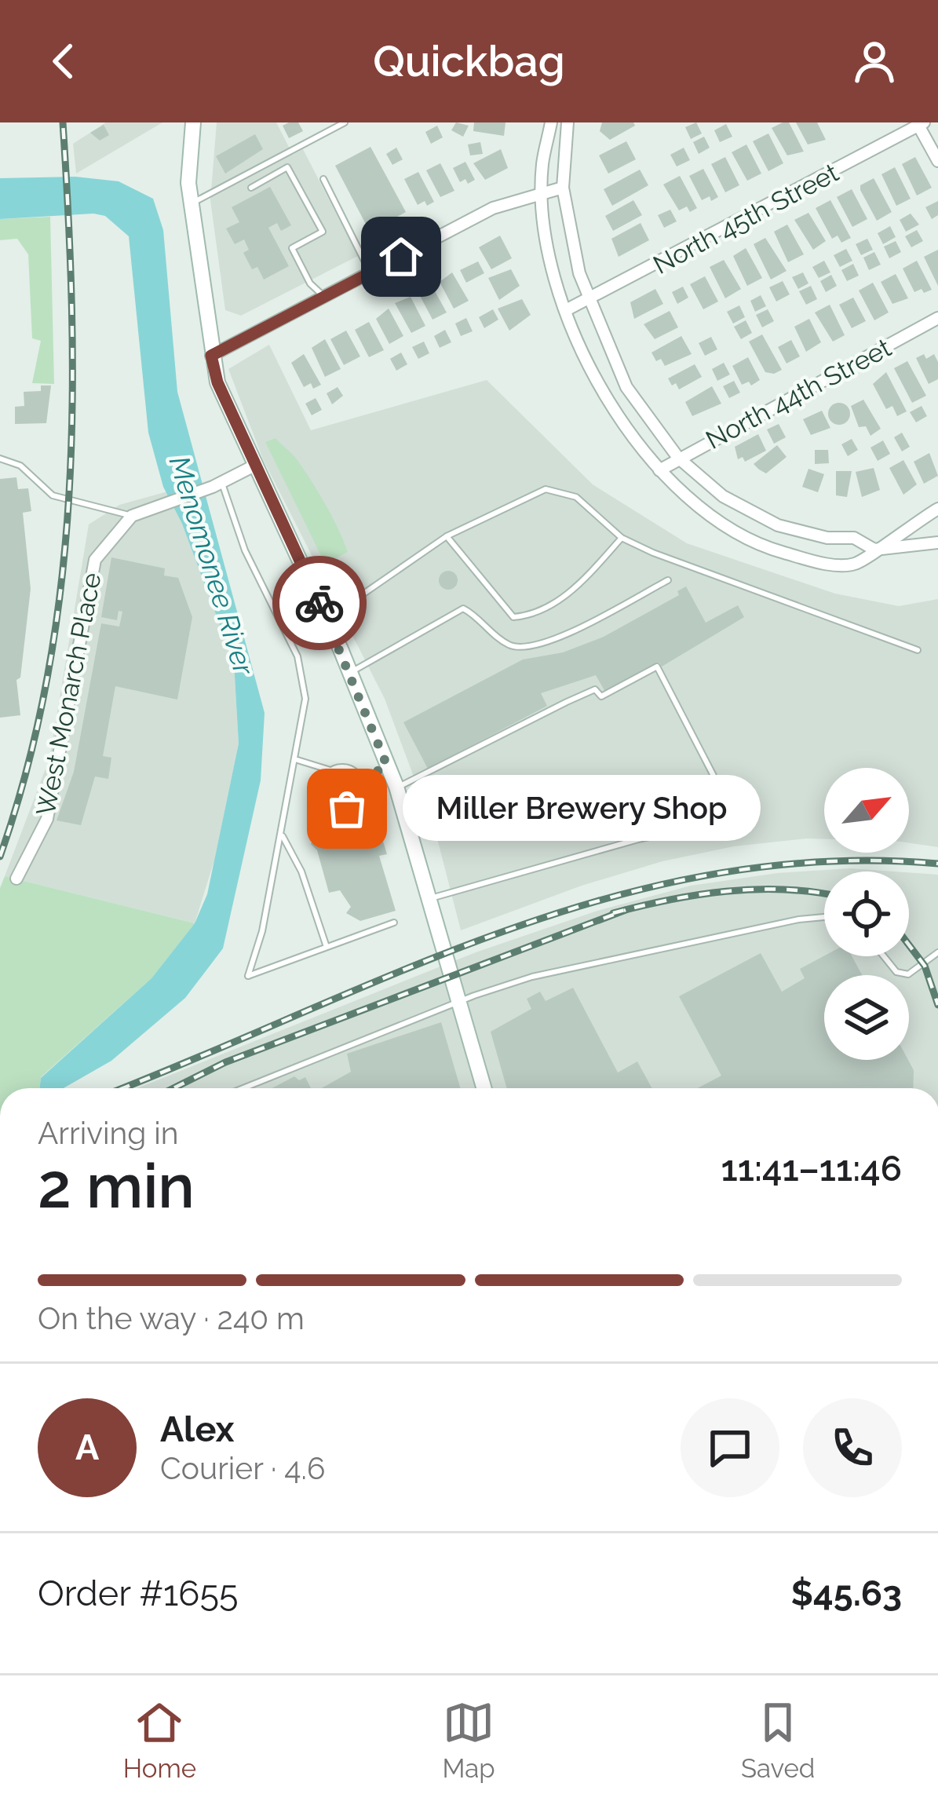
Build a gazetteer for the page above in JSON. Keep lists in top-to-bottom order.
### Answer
{
  "streets": {
    "street": ["North 45th Street", "North 44th Street", "West Monarch Place"]
  },
  "water": ["Menomonee River"],
  "places": ["Miller Brewery Shop"],
  "north": "top right",
  "page": {
    "header": "Quickbag",
    "bubble": "Miller Brewery Shop",
    "heading": ["2 min", "Arriving in", "11:41–11:46"],
    "panel": [
      "Alex",
      "Courier · 4.6",
      "Order #1655",
      "$45.63"
    ],
    "bar": "On the way · 240 m",
    "round": "A",
    "tabs": ["Home", "Map", "Saved"]
  }
}
